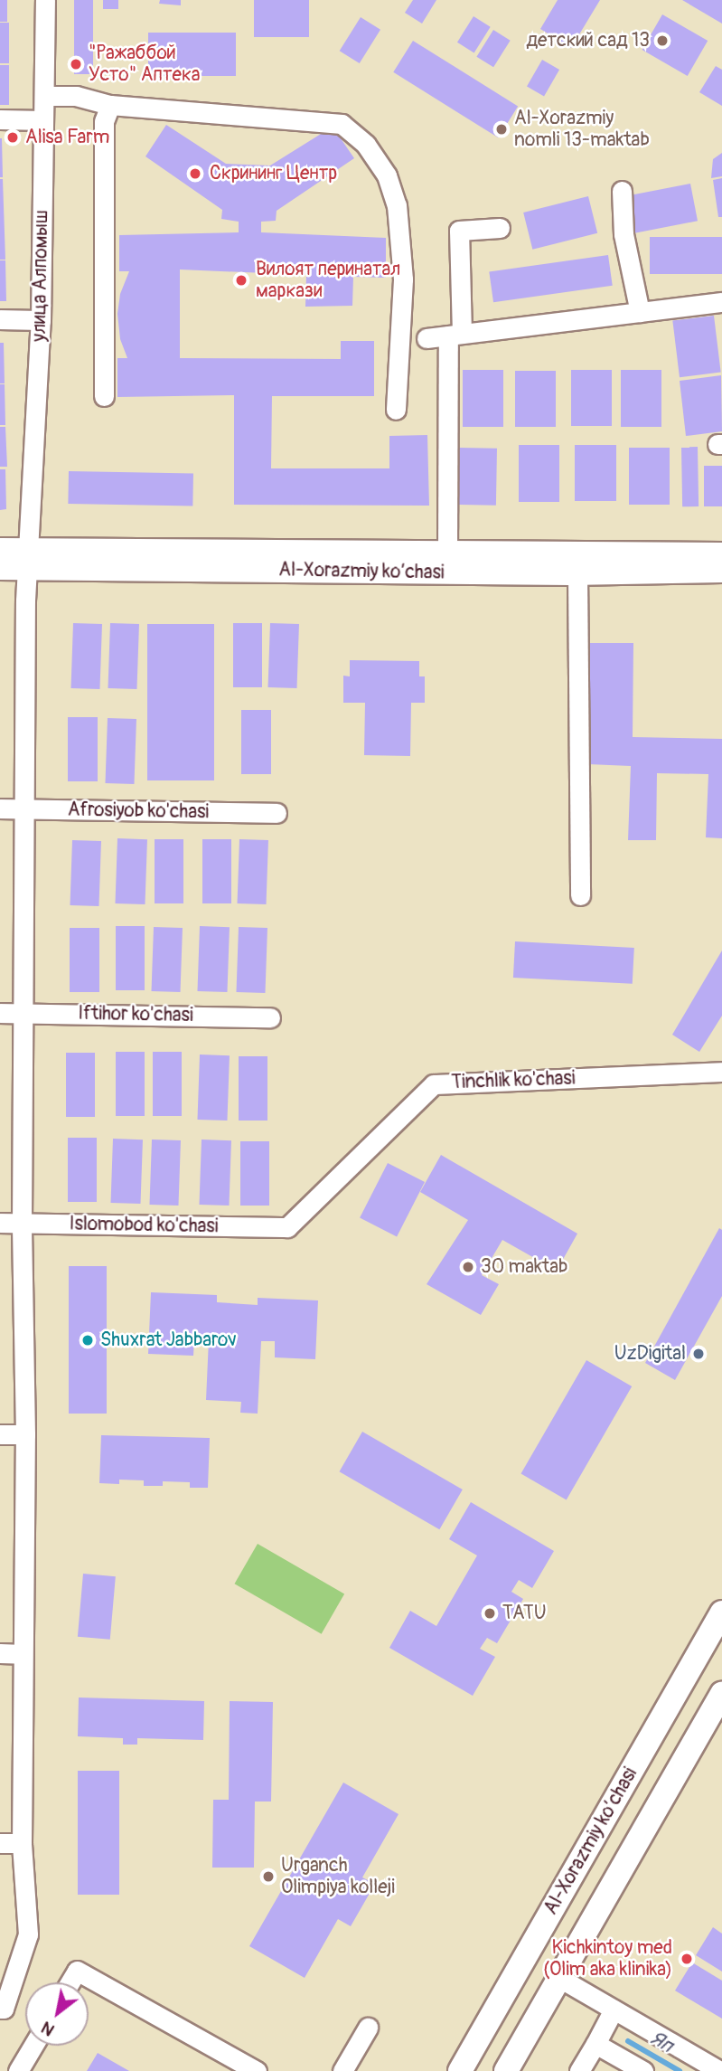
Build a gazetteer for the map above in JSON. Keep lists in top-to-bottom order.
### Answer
{
  "streets": {
    "main road": ["Al-Xorazmiy ko’chasi"],
    "street": [
      "улица Алпомыш",
      "Afrosiyob ko'chasi",
      "Iftihor ko'chasi",
      "Tinchlik ko'chasi",
      "Islomobod ko'chasi"
    ]
  },
  "crossings": [
    ["улица Алпомыш", "Al-Xorazmiy ko’chasi"],
    ["улица Алпомыш", "Afrosiyob ko'chasi"],
    ["улица Алпомыш", "Iftihor ko'chasi"],
    ["улица Алпомыш", "Islomobod ko'chasi"],
    ["Tinchlik ko'chasi", "Islomobod ko'chasi"]
  ],
  "water": ["Яп"],
  "places": [
    "детский сад 13",
    "\"Ражаббой Усто\" Аптека",
    "Аl-Xоrаzmiy nоmli 13-mаktаb",
    "Alisa Farm",
    "Скрининг Центр",
    "Вилоят перинатал маркази",
    "30 maktab",
    "Shuxrat Jabbarov",
    "UzDigital",
    "TATU",
    "Urganch Olimpiya kolleji",
    "Kichkintoy med (Olim aka klinika)"
  ],
  "north": "bottom left"
}
